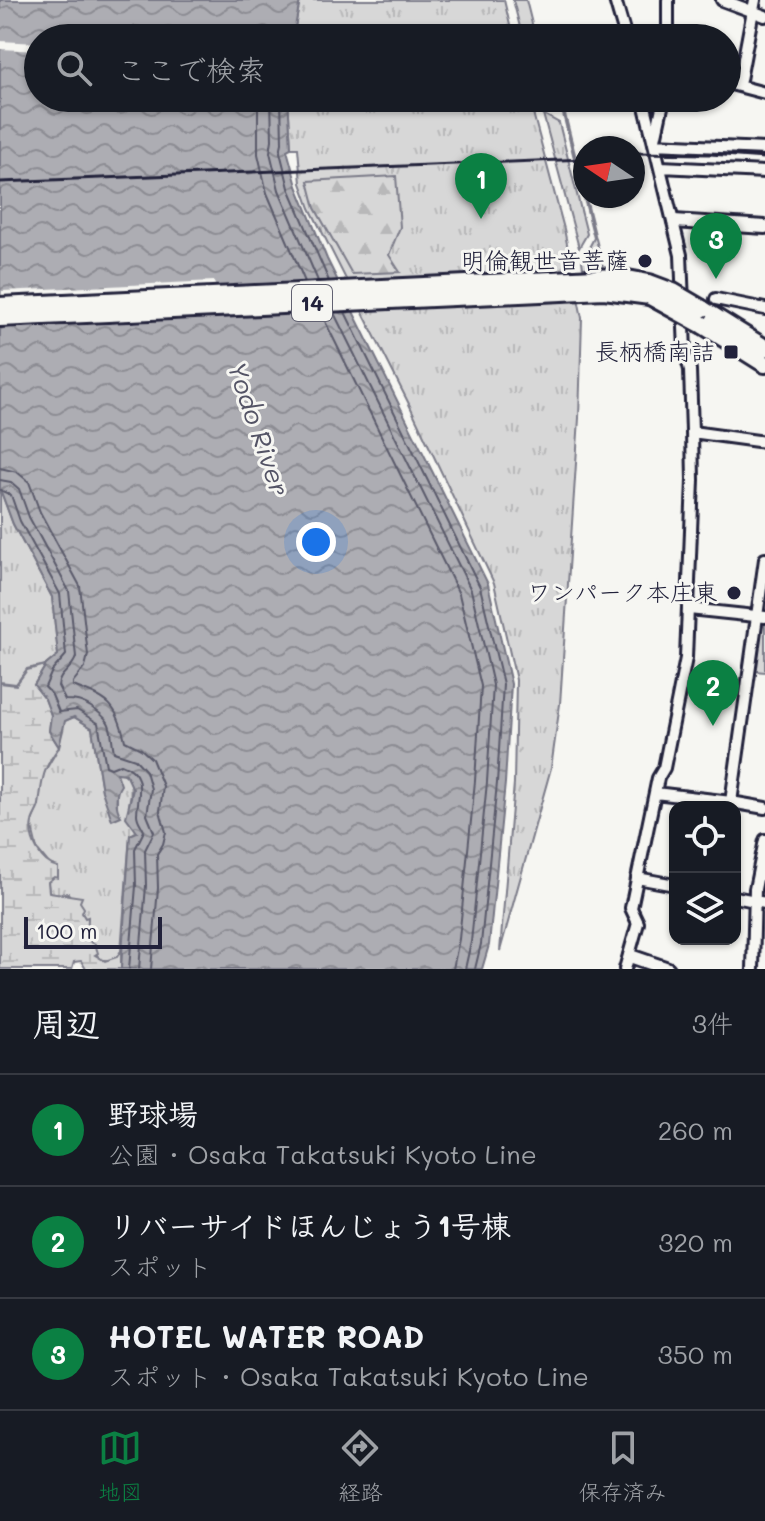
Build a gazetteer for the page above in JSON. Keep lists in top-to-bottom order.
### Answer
{
  "streets": {
    "main road": ["14"]
  },
  "water": ["Yodo River"],
  "places": {
    "other": ["明倫観世音菩薩", "ワンパーク本庄東"],
    "transit": ["長柄橋南詰"]
  },
  "scale_bar": "100 m",
  "north": "left",
  "page": {
    "search": "ここで検索",
    "pins": ["1", "3", "2"],
    "scale": "100 m",
    "heading": ["周辺", "3件"],
    "list": [
      {
        "mark": "1",
        "name": "野球場",
        "note": "公園 · Osaka Takatsuki Kyoto Line",
        "value": "260 m"
      },
      {
        "mark": "2",
        "name": "リバーサイドほんじょう1号棟",
        "note": "スポット",
        "value": "320 m"
      },
      {
        "mark": "3",
        "name": "HOTEL WATER ROAD",
        "note": "スポット · Osaka Takatsuki Kyoto Line",
        "value": "350 m"
      }
    ],
    "nav": ["地図", "経路", "保存済み"]
  }
}
